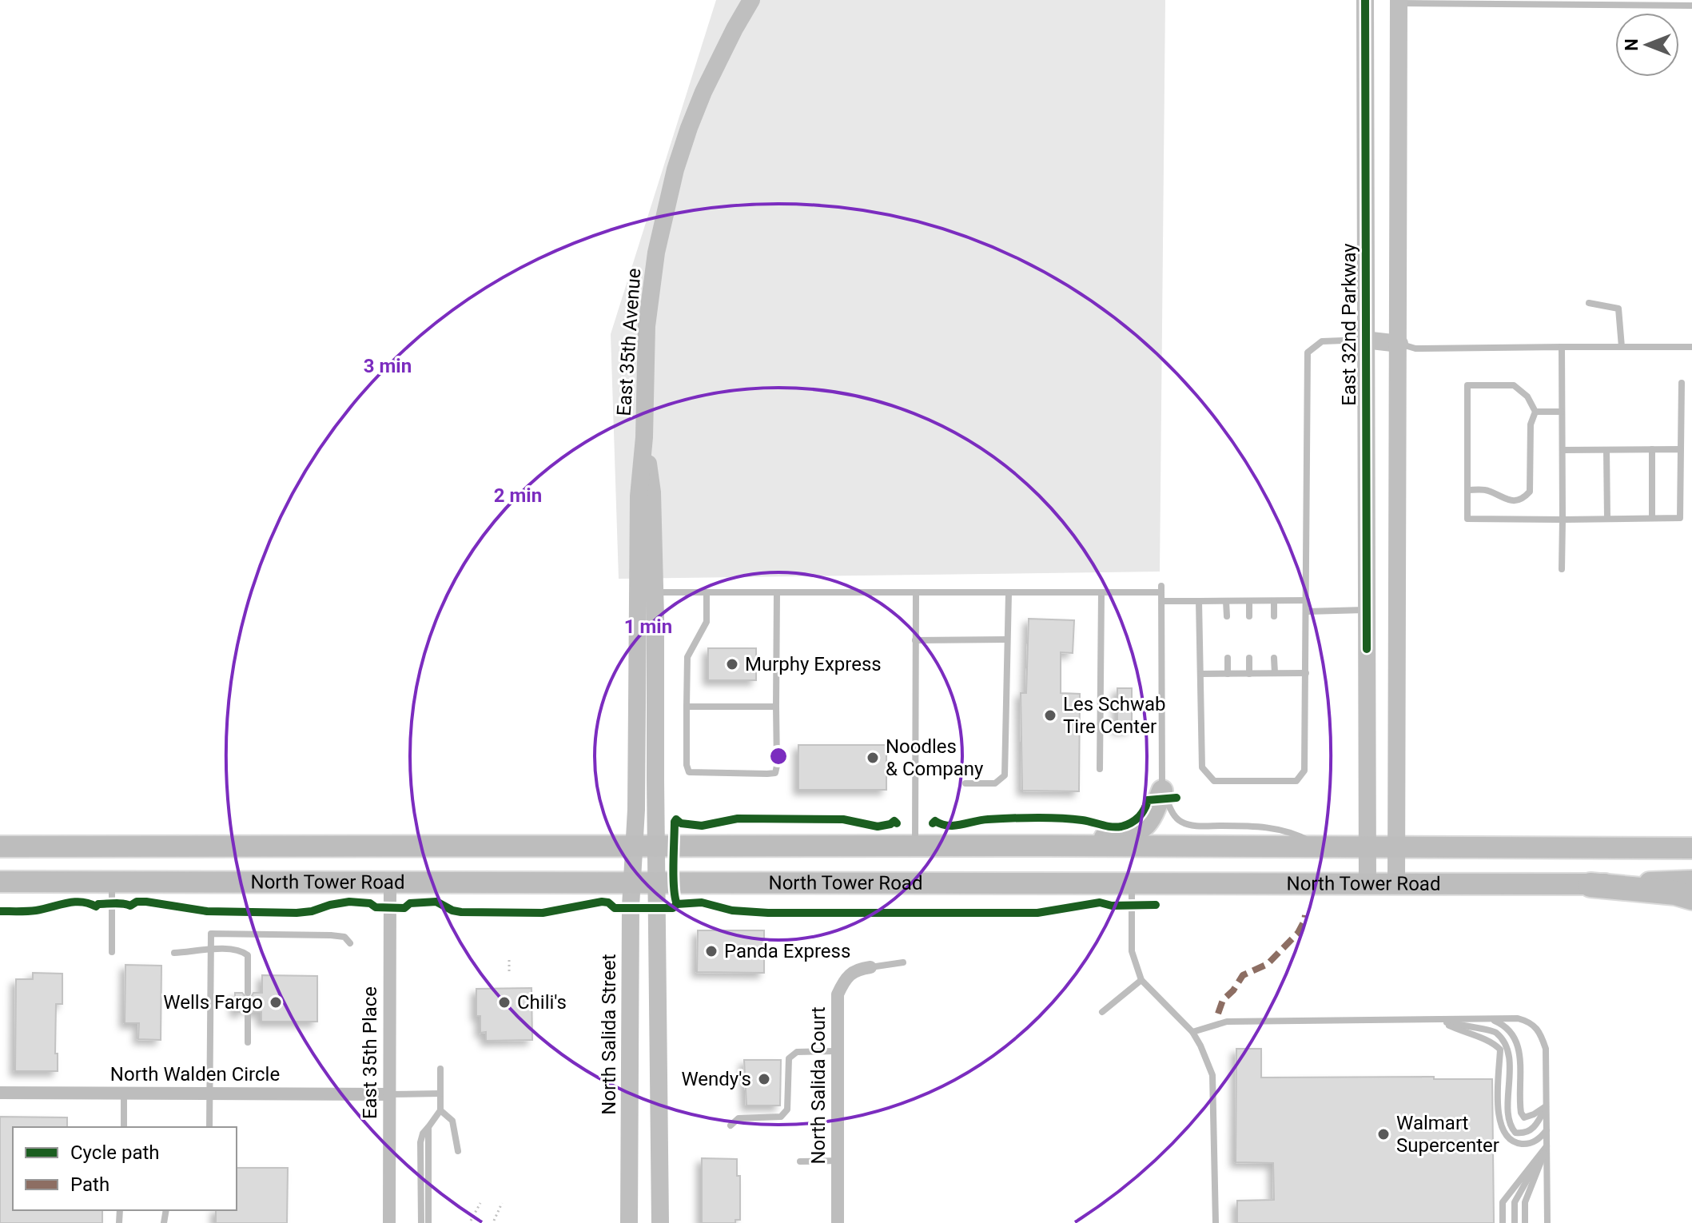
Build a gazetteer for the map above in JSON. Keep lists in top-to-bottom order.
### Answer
{
  "streets": {
    "main road": ["North Tower Road"],
    "street": [
      "East 32nd Parkway",
      "East 35th Avenue",
      "North Salida Street",
      "East 35th Place",
      "North Walden Circle",
      "North Salida Court"
    ]
  },
  "crossings": [
    ["East 32nd Parkway", "North Tower Road"],
    ["East 35th Avenue", "North Tower Road"],
    ["East 35th Avenue", "North Salida Street"],
    ["North Tower Road", "North Salida Street"],
    ["North Tower Road", "East 35th Place"],
    ["East 35th Place", "North Walden Circle"]
  ],
  "places": [
    "Murphy Express",
    "Les Schwab Tire Center",
    "Noodles & Company",
    "Panda Express",
    "Wells Fargo",
    "Chili's",
    "Wendy's",
    "Walmart Supercenter"
  ],
  "legend": ["Cycle path", "Path"],
  "north": "left",
  "rings": ["3 min", "2 min", "1 min"]
}
